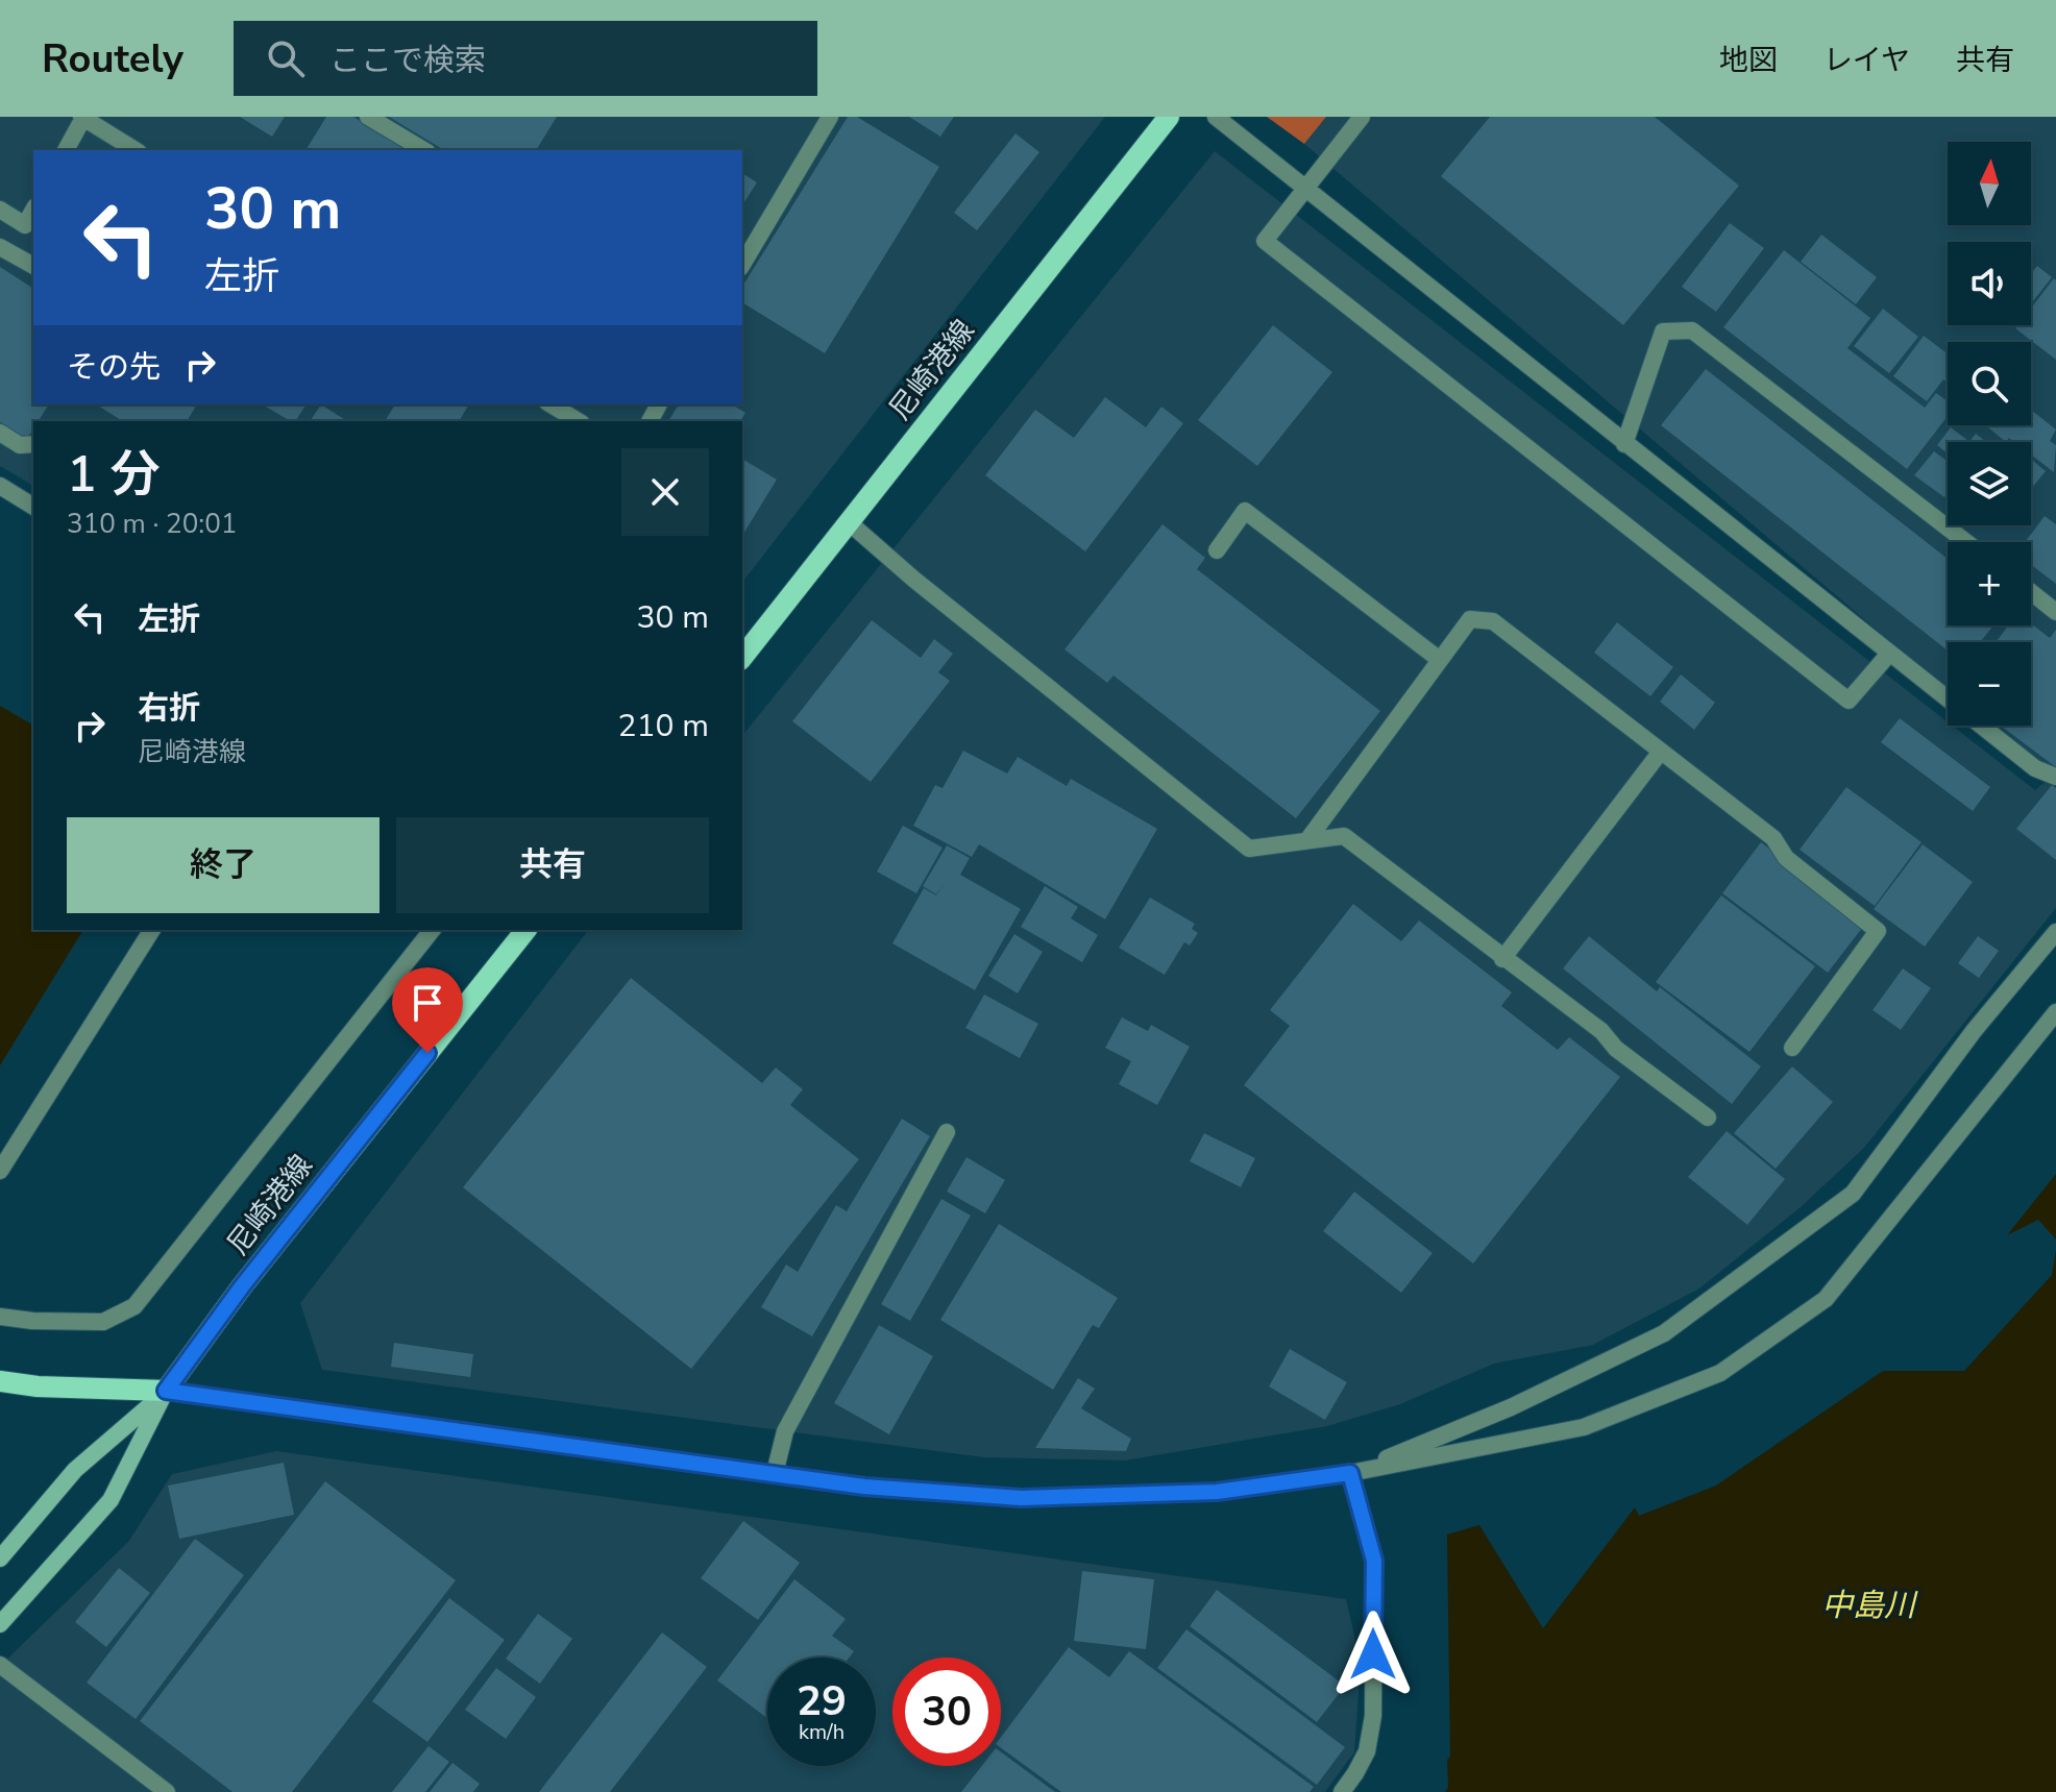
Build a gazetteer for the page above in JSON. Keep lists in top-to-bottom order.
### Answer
{
  "streets": {
    "main road": ["尼崎港線"]
  },
  "water": ["中島川"],
  "north": "top",
  "page": {
    "header": "Routely",
    "search": "ここで検索",
    "nav": ["地図", "レイヤ", "共有"],
    "map_buttons": ["+", "−"],
    "turn": ["30 m", "左折"],
    "then": "その先",
    "heading": ["1 分", "310 m · 20:01"],
    "list": [
      {
        "name": "左折",
        "value": "30 m"
      },
      {
        "name": "右折",
        "note": "尼崎港線",
        "value": "210 m"
      }
    ],
    "buttons": ["終了", "共有"],
    "speed": "29 km/h",
    "limit": "30"
  }
}
